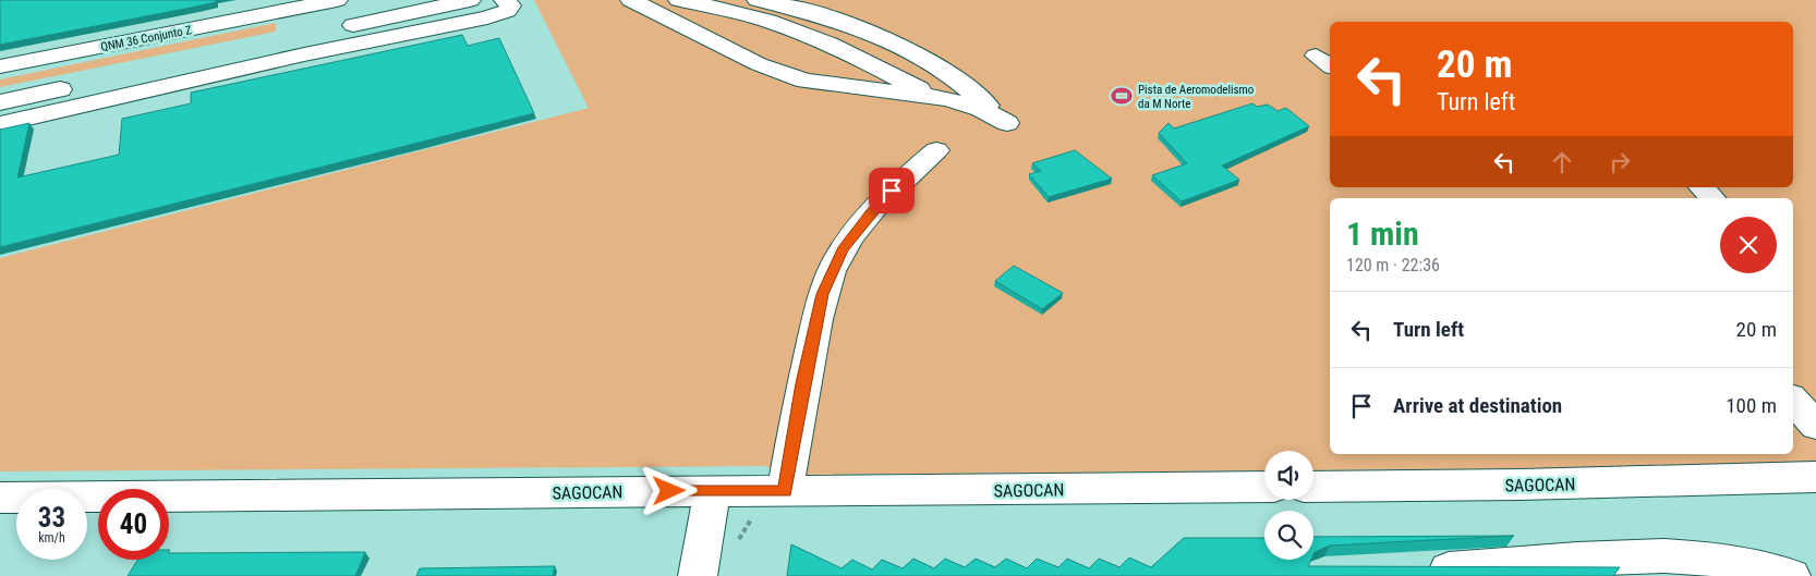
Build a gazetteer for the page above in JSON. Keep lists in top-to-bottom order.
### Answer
{
  "streets": {
    "street": ["QNM 36 Conjunto Z", "SAGOCAN"]
  },
  "places": {
    "sports": ["Pista de Aeromodelismo da M Norte"]
  },
  "page": {
    "turn": ["20 m", "Turn left"],
    "heading": ["1 min", "120 m · 22:36"],
    "list": [
      {
        "name": "Turn left",
        "value": "20 m"
      },
      {
        "name": "Arrive at destination",
        "value": "100 m"
      }
    ],
    "speed": "33 km/h",
    "limit": "40"
  }
}
